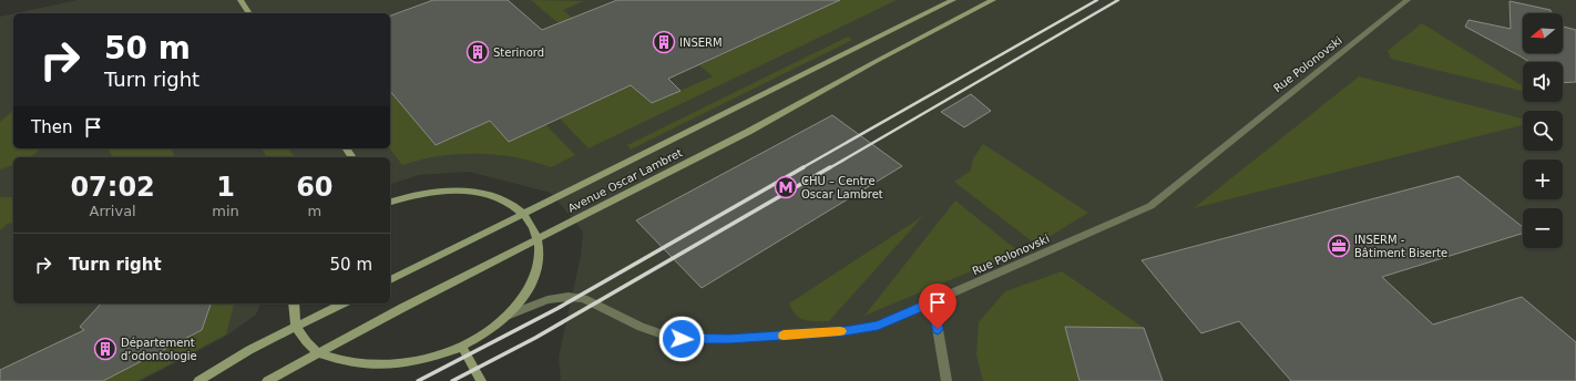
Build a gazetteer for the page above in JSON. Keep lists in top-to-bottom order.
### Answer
{
  "streets": {
    "main road": ["Avenue Oscar Lambret"],
    "street": ["Rue Polonovski"]
  },
  "places": {
    "building": ["INSERM", "Sterinord", "Département d’odontologie"],
    "metro station": ["CHU – Centre Oscar Lambret"],
    "office": ["INSERM - Bâtiment Biserte"]
  },
  "north": "left",
  "page": {
    "map_buttons": ["+", "−"],
    "turn": ["50 m", "Turn right"],
    "then": "Then",
    "eta": [
      "07:02",
      "Arrival",
      "1",
      "min",
      "60",
      "m"
    ],
    "list": [
      {
        "name": "Turn right",
        "value": "50 m"
      }
    ]
  }
}
